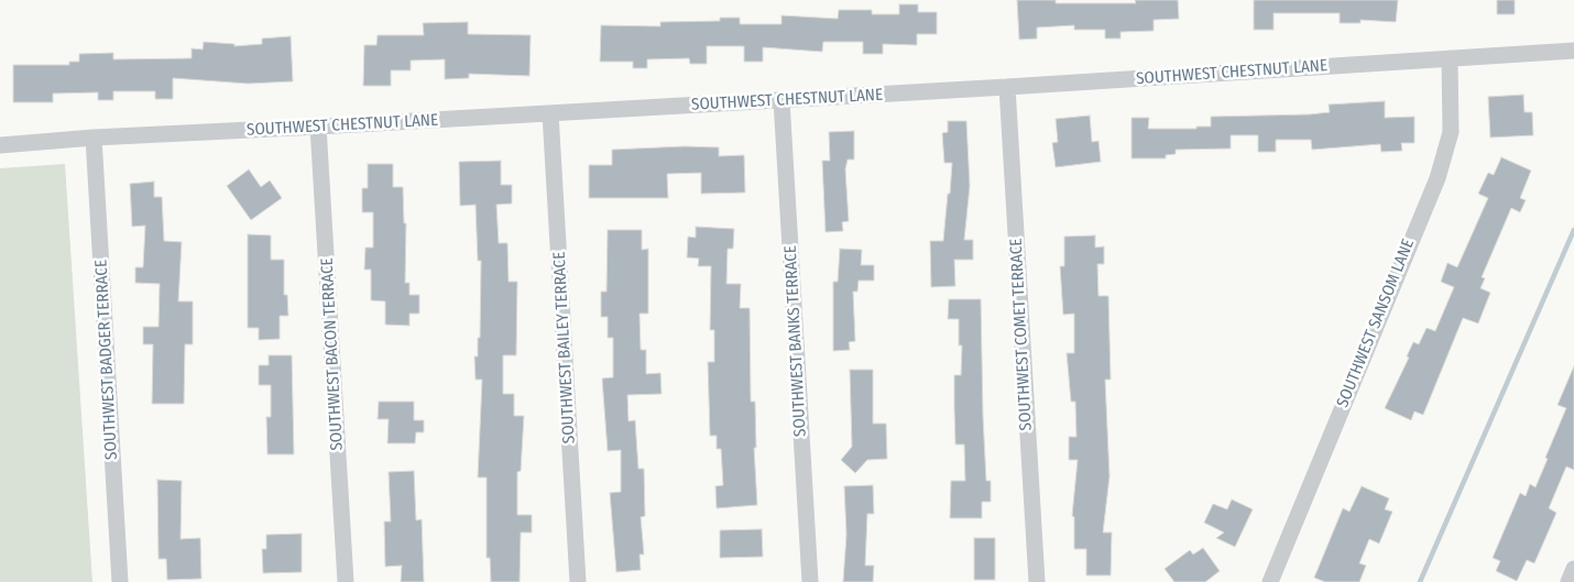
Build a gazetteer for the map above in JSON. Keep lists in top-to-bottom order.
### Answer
{
  "streets": {
    "street": [
      "SOUTHWEST CHESTNUT LANE",
      "SOUTHWEST SANSOM LANE",
      "SOUTHWEST COMET TERRACE",
      "SOUTHWEST BANKS TERRACE",
      "SOUTHWEST BAILEY TERRACE",
      "SOUTHWEST BACON TERRACE",
      "SOUTHWEST BADGER TERRACE"
    ]
  },
  "crossings": [
    ["SOUTHWEST CHESTNUT LANE", "SOUTHWEST SANSOM LANE"],
    ["SOUTHWEST CHESTNUT LANE", "SOUTHWEST COMET TERRACE"],
    ["SOUTHWEST CHESTNUT LANE", "SOUTHWEST BANKS TERRACE"],
    ["SOUTHWEST CHESTNUT LANE", "SOUTHWEST BAILEY TERRACE"],
    ["SOUTHWEST CHESTNUT LANE", "SOUTHWEST BACON TERRACE"],
    ["SOUTHWEST CHESTNUT LANE", "SOUTHWEST BADGER TERRACE"]
  ]
}
